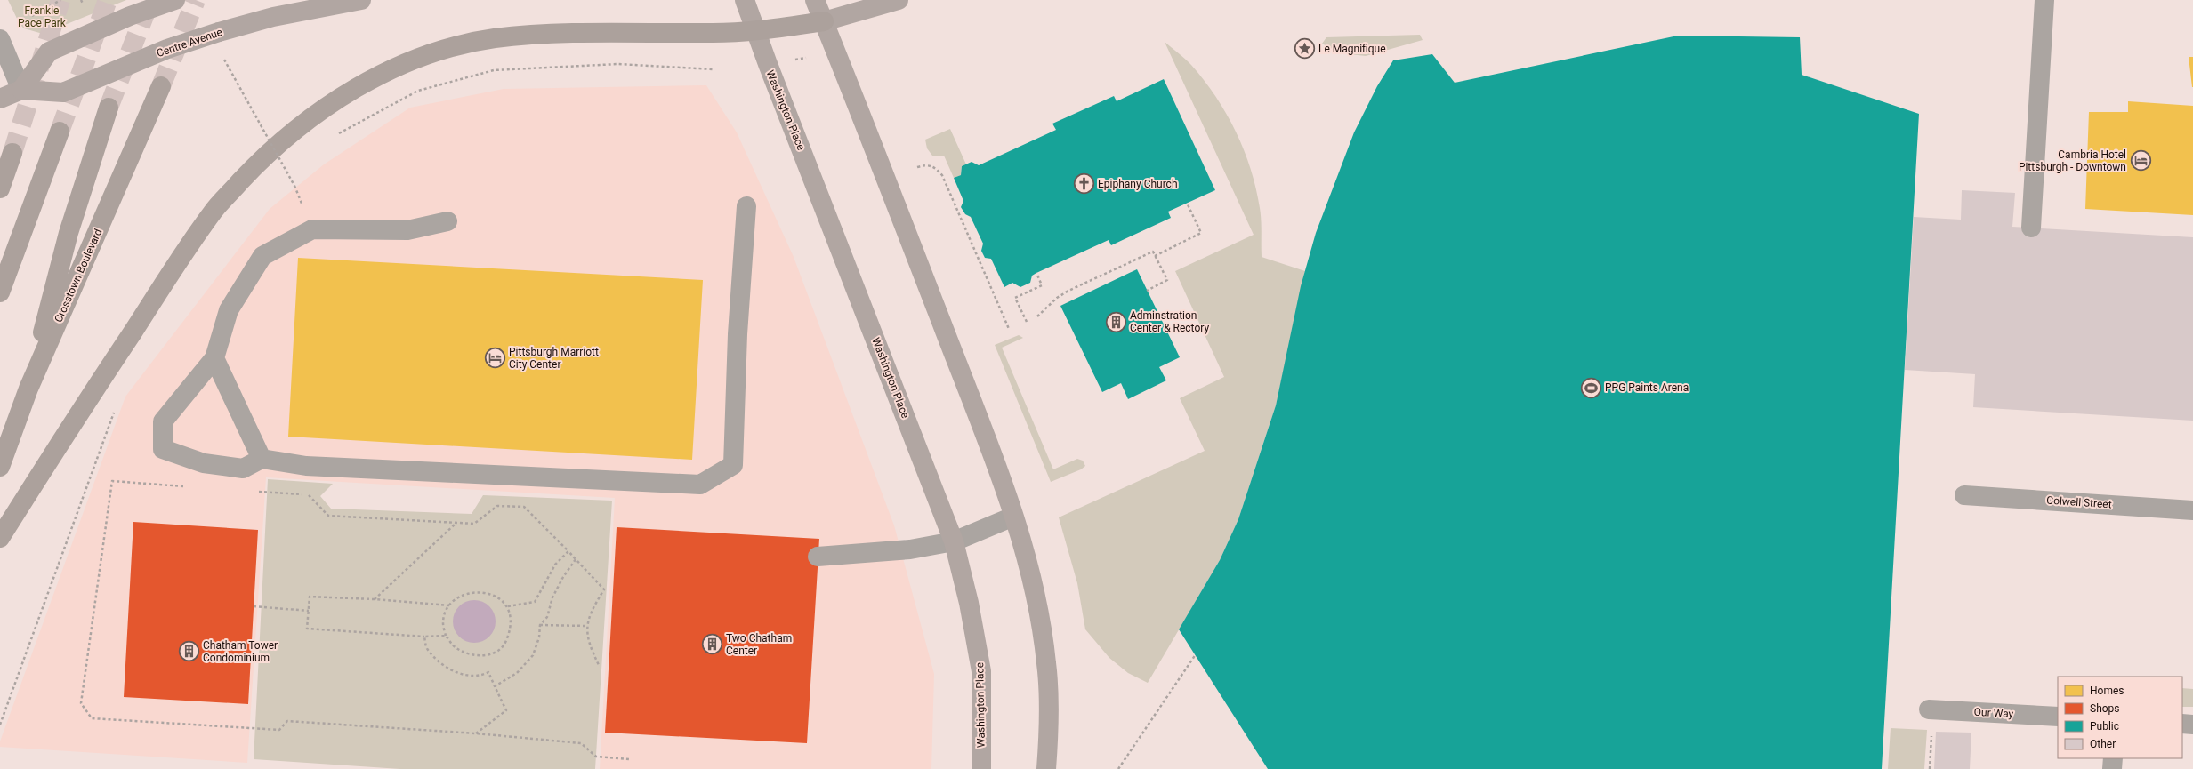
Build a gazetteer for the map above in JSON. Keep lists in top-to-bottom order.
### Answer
{
  "streets": {
    "highway": ["Crosstown Boulevard"],
    "main road": ["Centre Avenue", "Washington Place"],
    "street": ["Colwell Street", "Our Way"]
  },
  "parks": ["Frankie Pace Park"],
  "places": {
    "place": ["Le Magnifique"],
    "hotel": ["Cambria Hotel Pittsburgh - Downtown", "Pittsburgh Marriott City Center"],
    "church": ["Epiphany Church"],
    "building": ["Adminstration Center & Rectory", "Two Chatham Center", "Chatham Tower Condominium"],
    "sports": ["PPG Paints Arena"]
  },
  "legend": [
    "Homes",
    "Shops",
    "Public",
    "Other"
  ]
}
